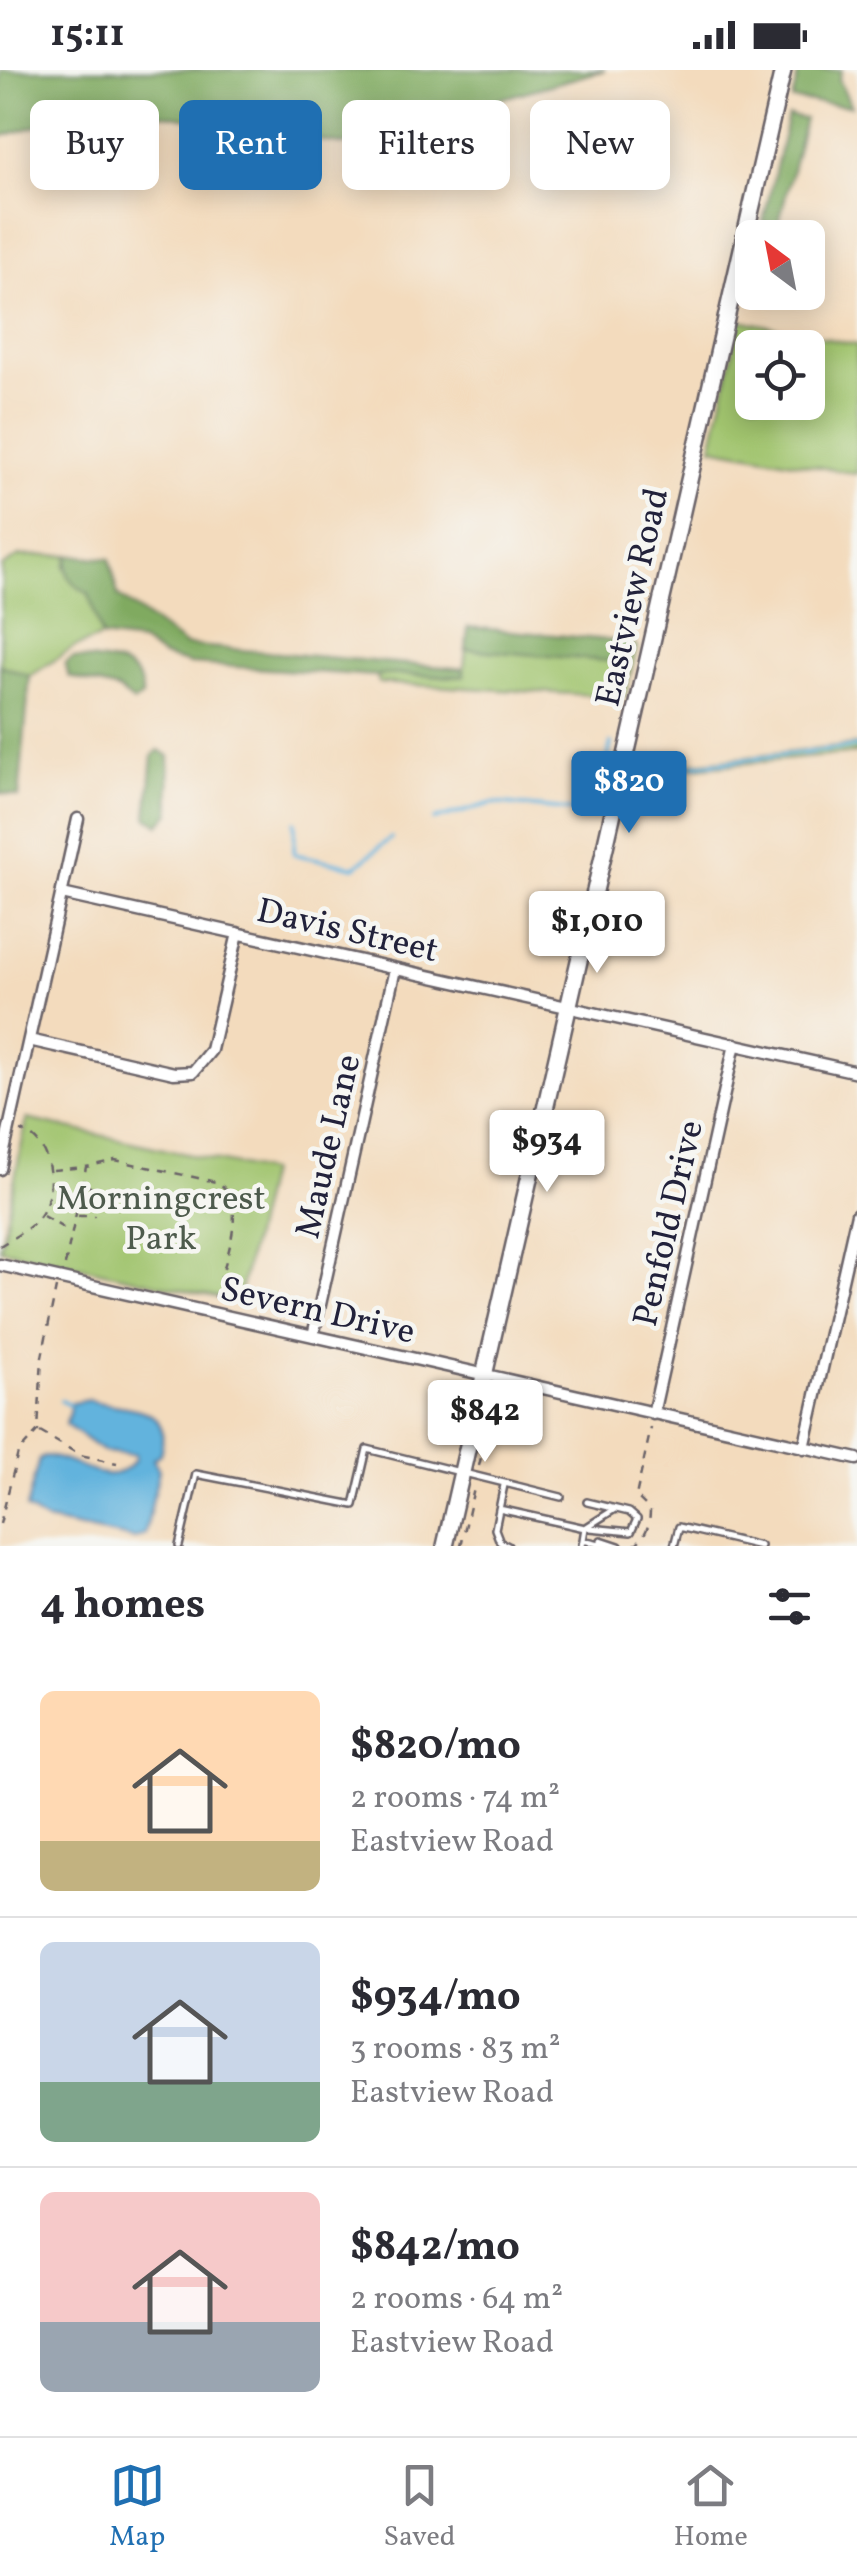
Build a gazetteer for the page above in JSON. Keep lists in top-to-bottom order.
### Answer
{
  "streets": {
    "street": [
      "Eastview Road",
      "Davis Street",
      "Maude Lane",
      "Penfold Drive",
      "Severn Drive"
    ]
  },
  "crossings": [
    ["Eastview Road", "Davis Street"],
    ["Eastview Road", "Severn Drive"],
    ["Davis Street", "Maude Lane"],
    ["Davis Street", "Penfold Drive"],
    ["Maude Lane", "Severn Drive"],
    ["Penfold Drive", "Severn Drive"]
  ],
  "parks": ["Morningcrest Park"],
  "north": "top left",
  "page": {
    "status": "15:11",
    "chip": [
      "Buy",
      "Rent",
      "Filters",
      "New"
    ],
    "price": [
      "$820",
      "$1,010",
      "$934",
      "$842"
    ],
    "heading": "4 homes",
    "list": [
      {
        "name": "$820/mo",
        "note": "2 rooms · 74 m² · Eastview Road"
      },
      {
        "name": "$934/mo",
        "note": "3 rooms · 83 m² · Eastview Road"
      },
      {
        "name": "$842/mo",
        "note": "2 rooms · 64 m² · Eastview Road"
      }
    ],
    "tabs": ["Map", "Saved", "Home"]
  }
}
